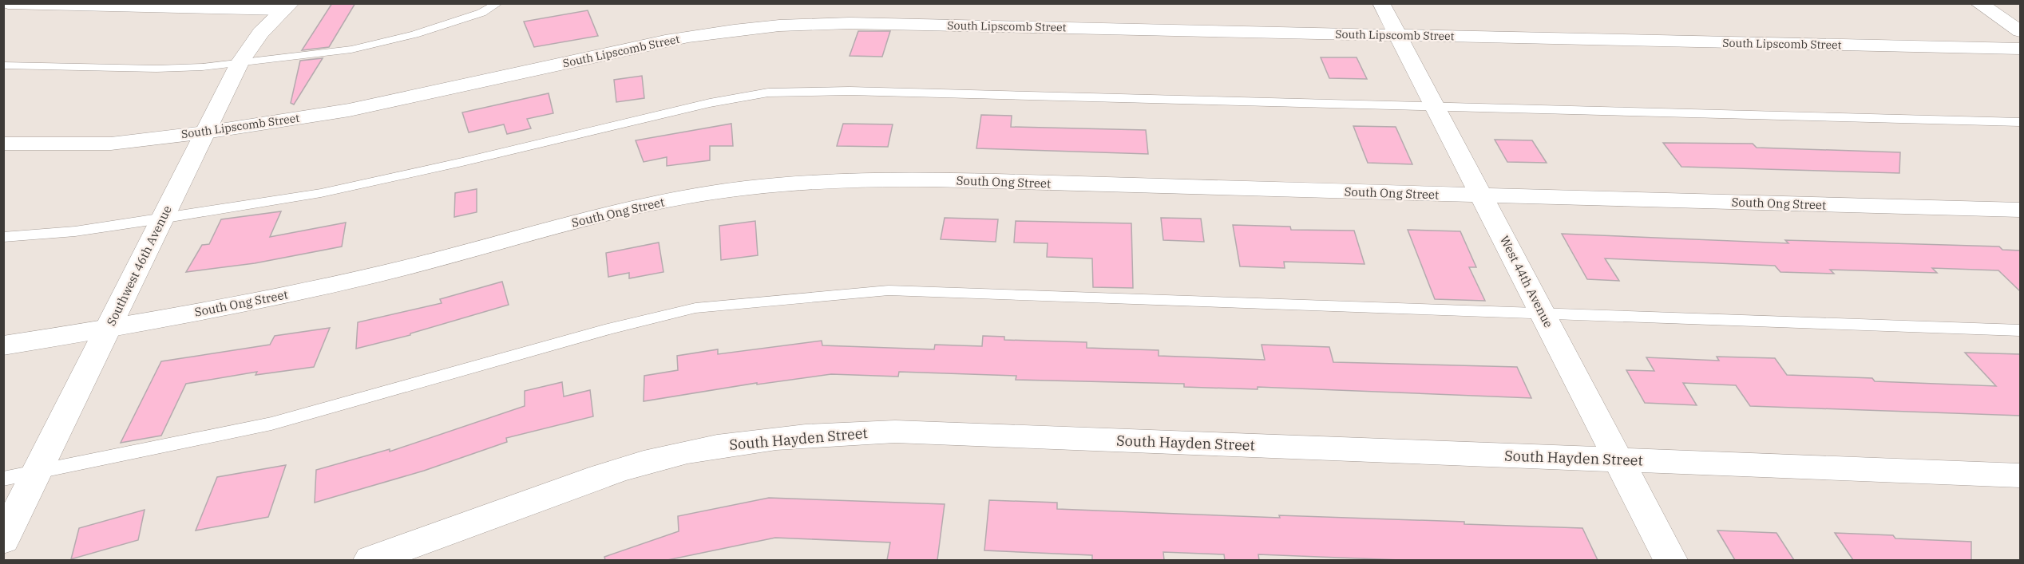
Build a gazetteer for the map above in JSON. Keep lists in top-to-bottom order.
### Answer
{
  "streets": {
    "street": [
      "South Lipscomb Street",
      "South Ong Street",
      "Southwest 46th Avenue",
      "West 44th Avenue",
      "South Hayden Street"
    ]
  },
  "crossings": [
    ["South Lipscomb Street", "Southwest 46th Avenue"],
    ["South Lipscomb Street", "West 44th Avenue"],
    ["South Ong Street", "Southwest 46th Avenue"],
    ["South Ong Street", "West 44th Avenue"],
    ["West 44th Avenue", "South Hayden Street"]
  ]
}
